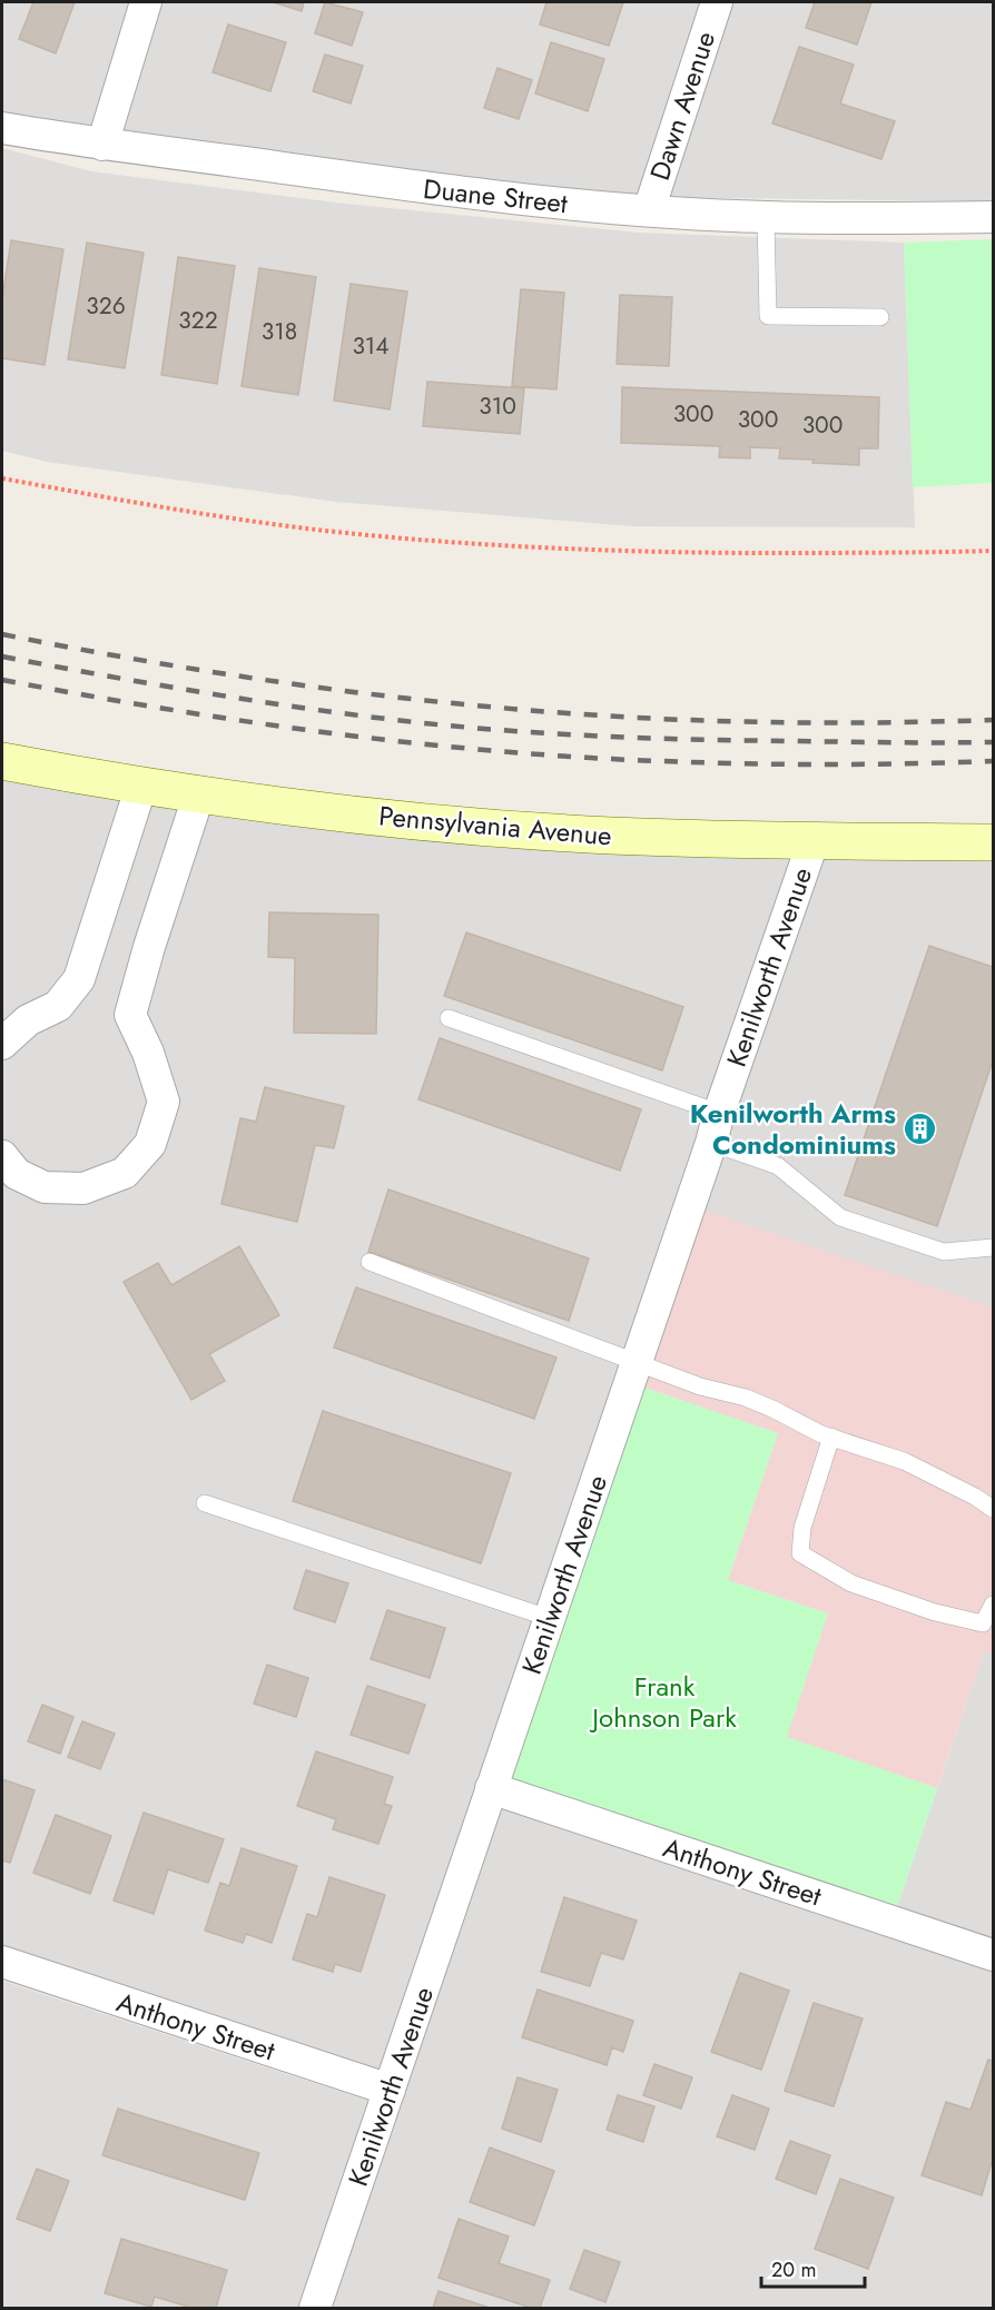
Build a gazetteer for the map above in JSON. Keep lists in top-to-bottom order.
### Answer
{
  "streets": {
    "street": [
      "Dawn Avenue",
      "Duane Street",
      "Pennsylvania Avenue",
      "Kenilworth Avenue",
      "Anthony Street"
    ]
  },
  "crossings": [
    ["Dawn Avenue", "Duane Street"],
    ["Pennsylvania Avenue", "Kenilworth Avenue"],
    ["Kenilworth Avenue", "Anthony Street"]
  ],
  "parks": ["Frank Johnson Park"],
  "places": {
    "building": ["Kenilworth Arms Condominiums"]
  },
  "house_numbers": [
    "326",
    "322",
    "318",
    "314",
    "310",
    "300",
    "300",
    "300"
  ],
  "scale_bar": "20 m"
}
